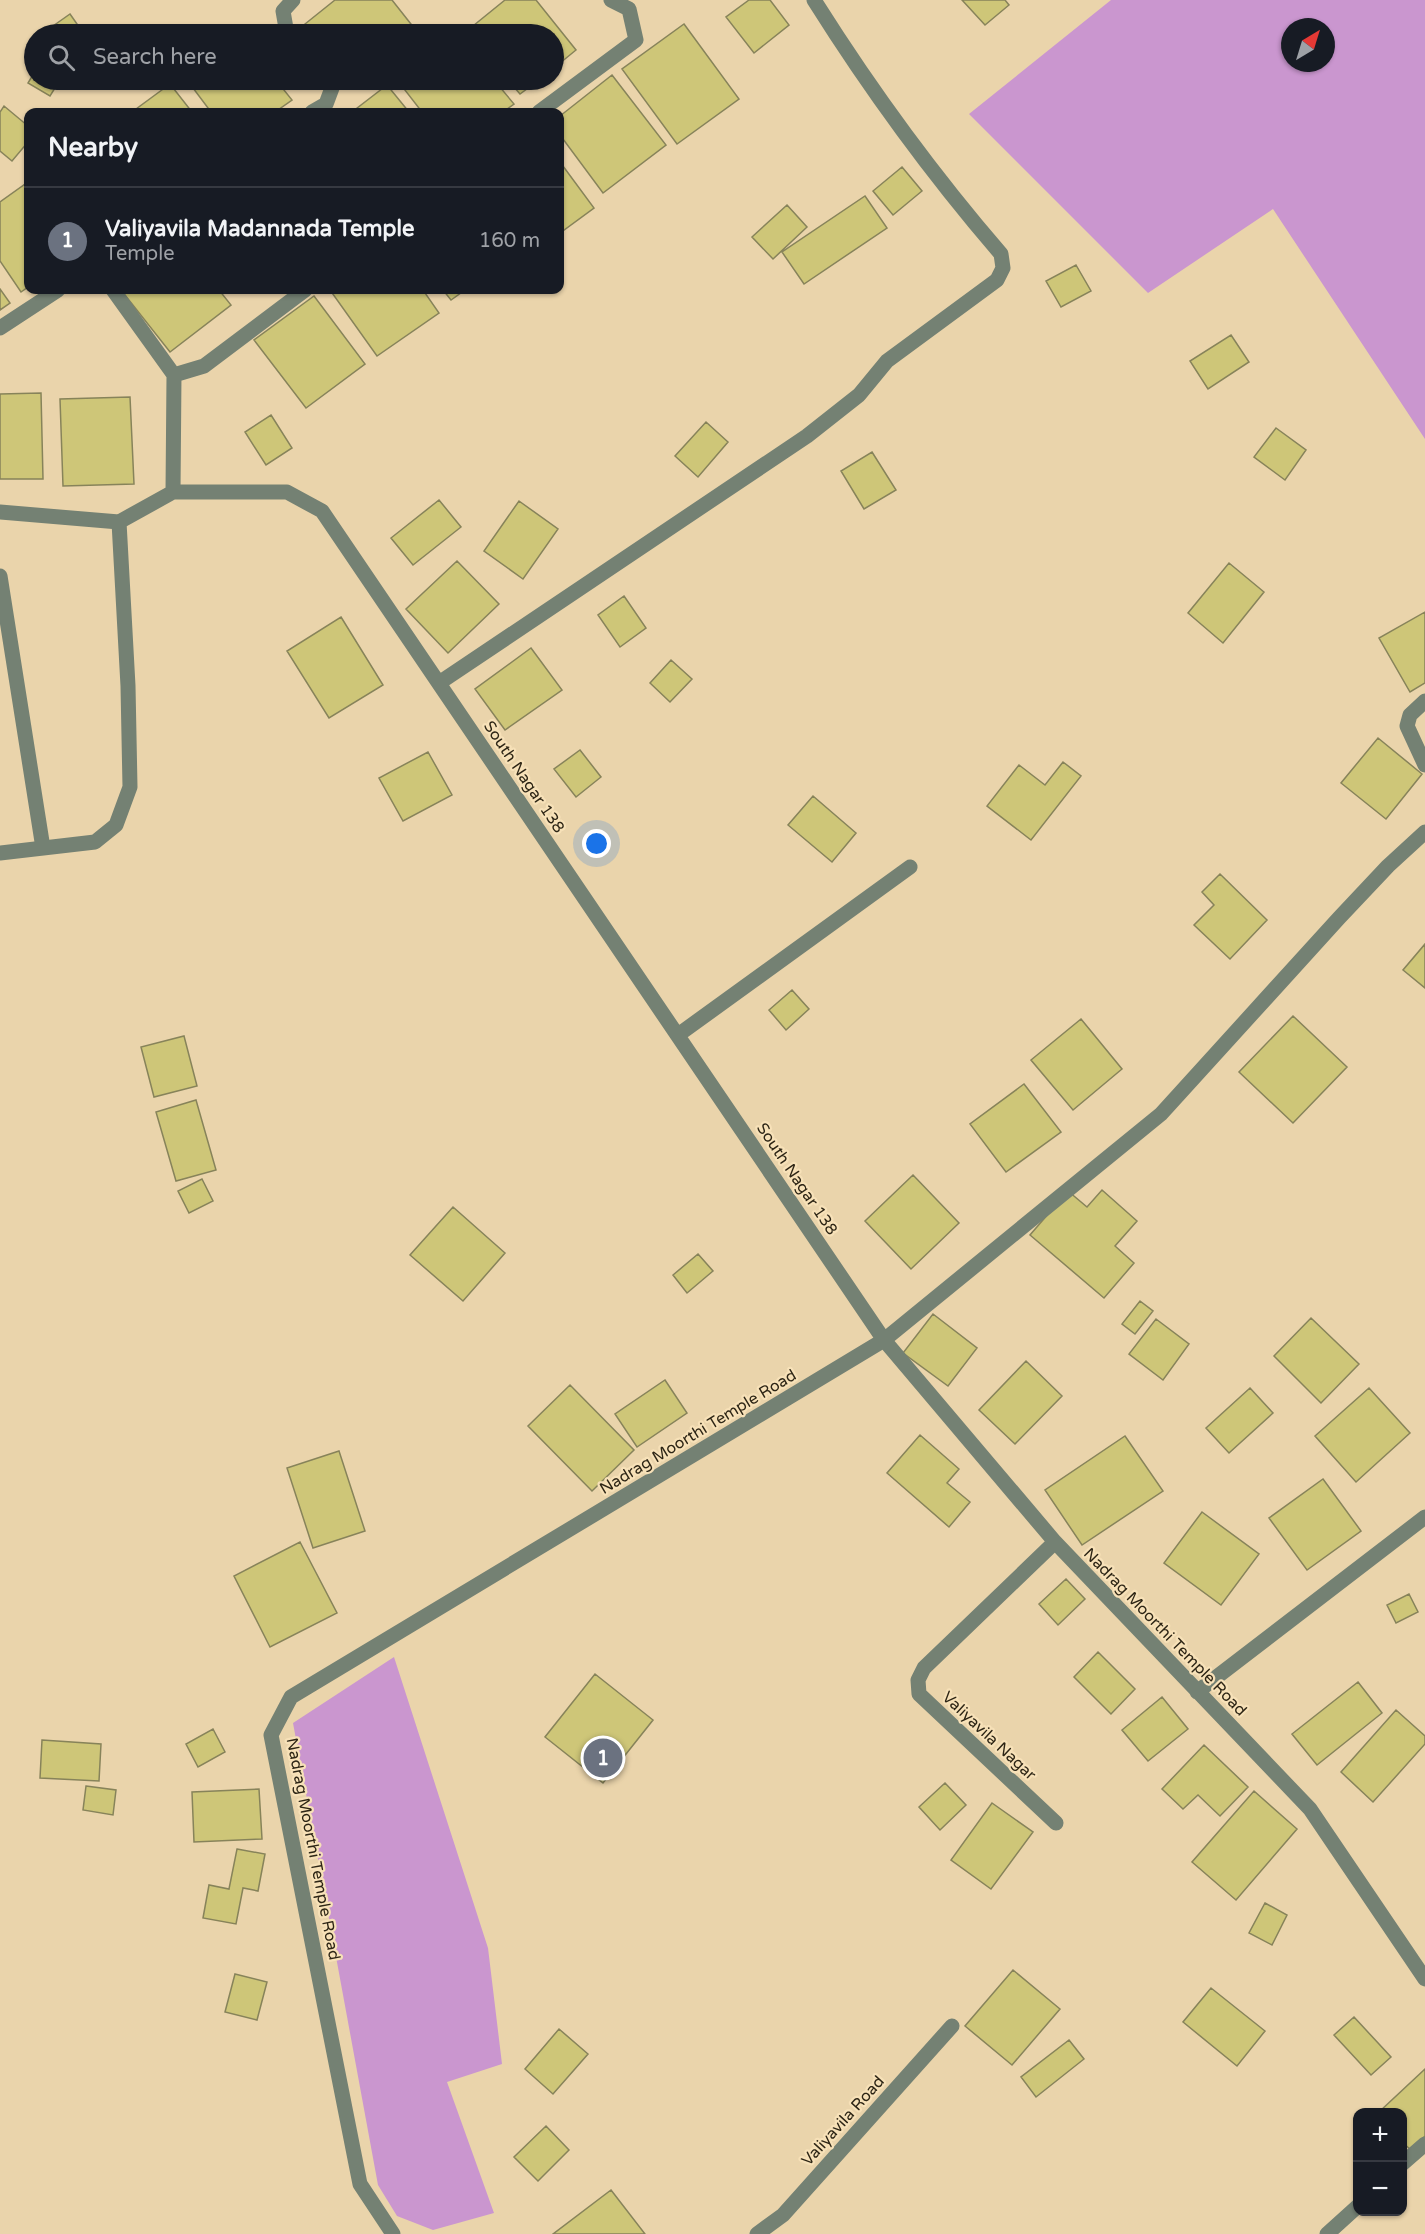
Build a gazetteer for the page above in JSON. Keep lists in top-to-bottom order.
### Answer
{
  "streets": {
    "street": [
      "South Nagar 138",
      "Nadrag Moorthi Temple Road",
      "Valiyavila Nagar",
      "Valiyavila Road"
    ]
  },
  "crossings": [
    ["South Nagar 138", "Nadrag Moorthi Temple Road"],
    ["Nadrag Moorthi Temple Road", "Valiyavila Nagar"]
  ],
  "north": "top right",
  "page": {
    "search": "Search here",
    "heading": "Nearby",
    "list": [
      {
        "mark": "1",
        "name": "Valiyavila Madannada Temple",
        "note": "Temple",
        "value": "160 m"
      }
    ],
    "pins": "1",
    "map_buttons": ["+", "−"]
  }
}
